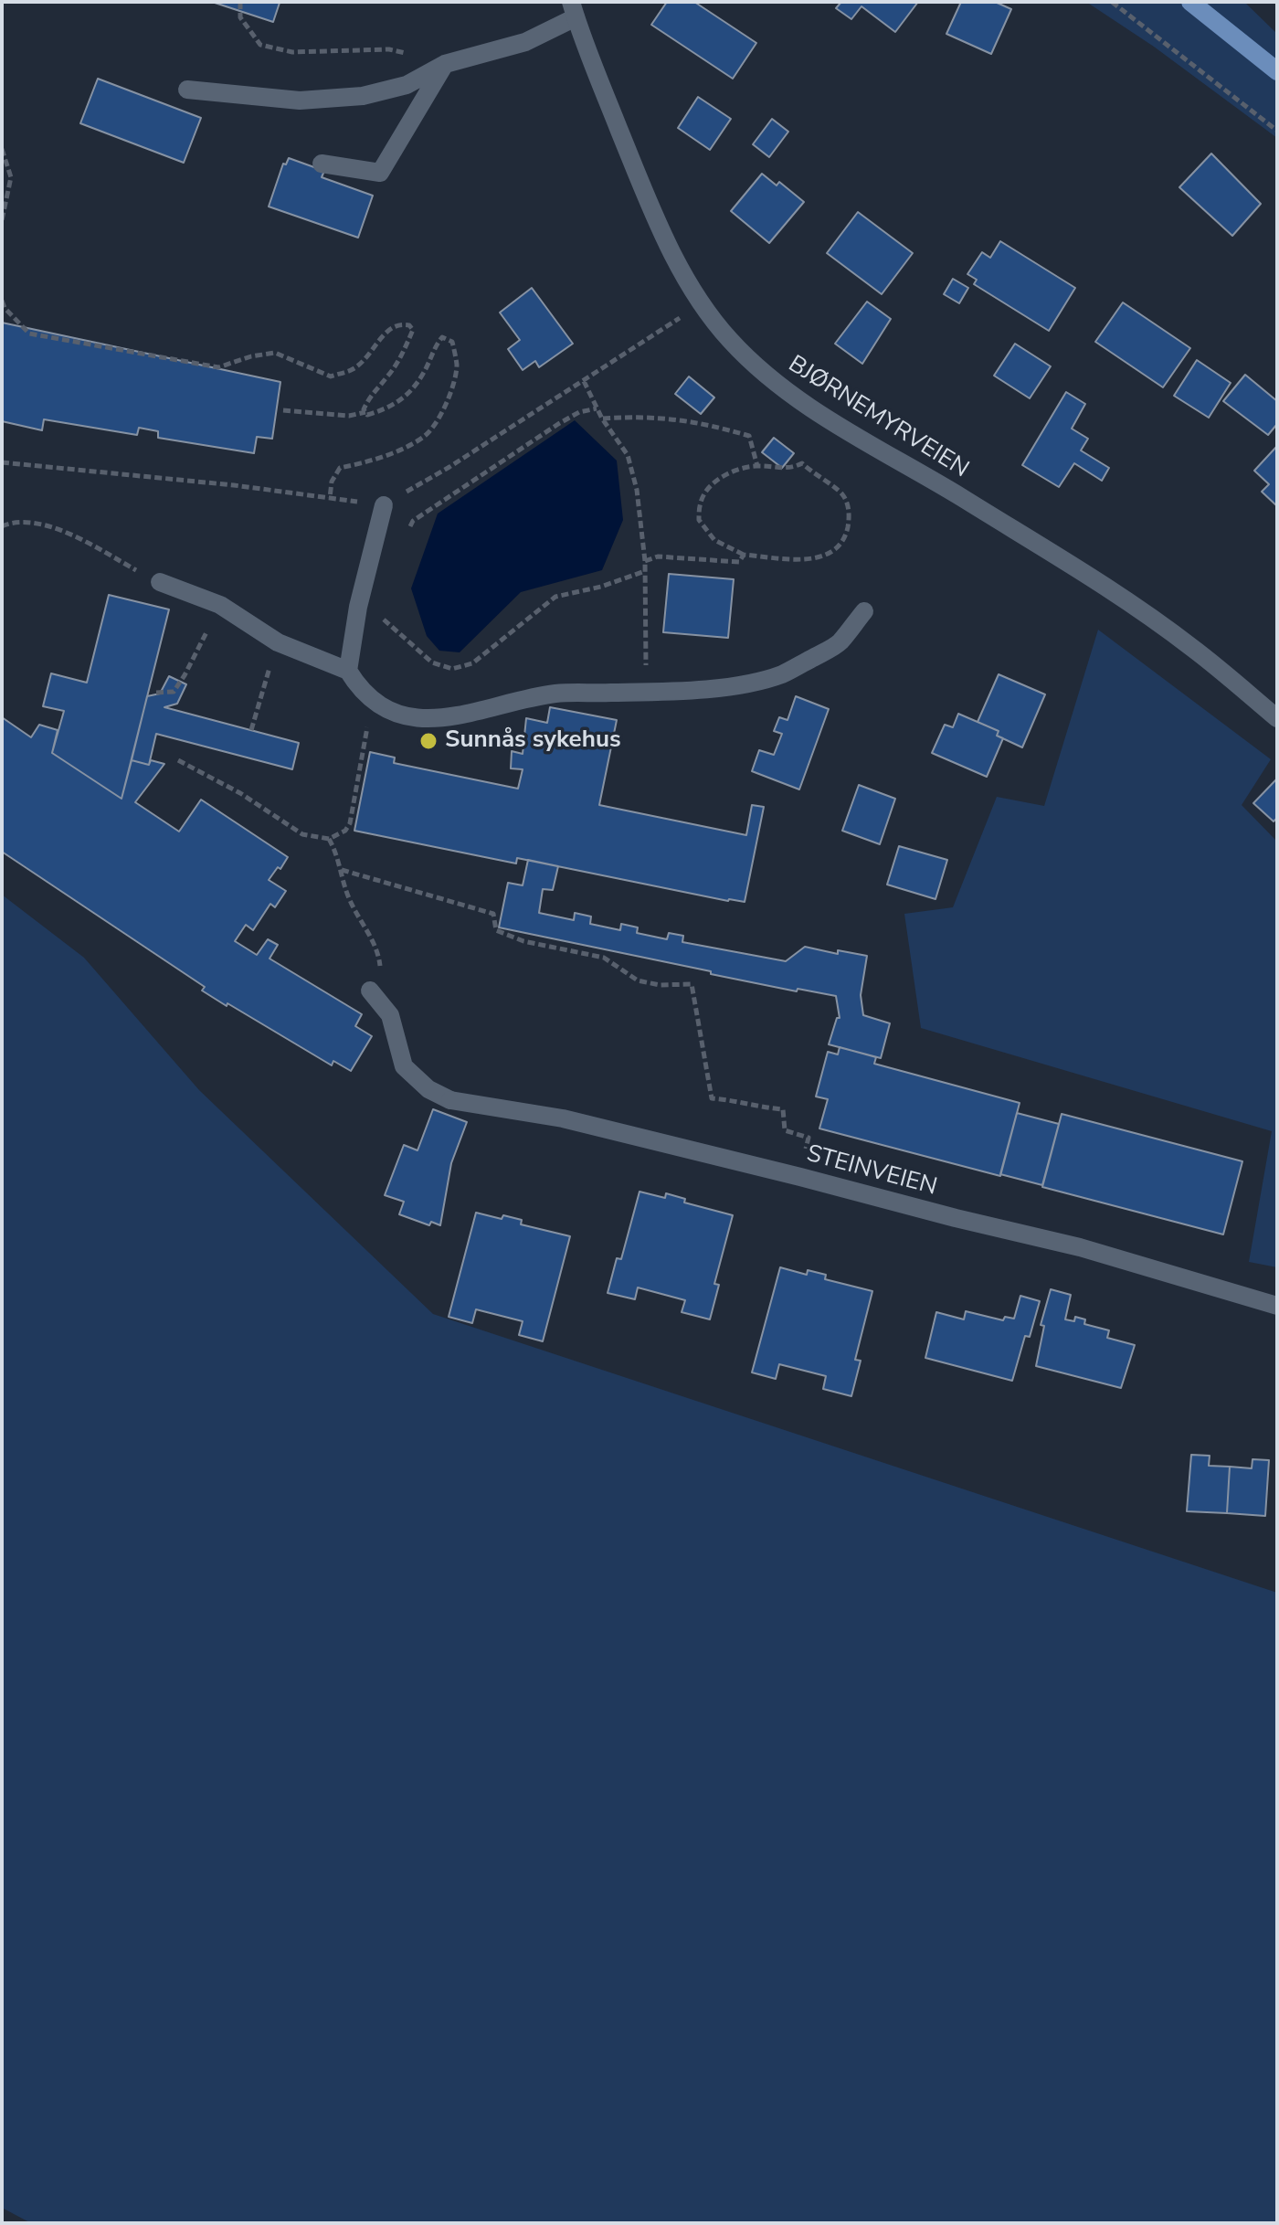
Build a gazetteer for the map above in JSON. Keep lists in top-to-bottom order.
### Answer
{
  "streets": {
    "street": ["BJØRNEMYRVEIEN", "STEINVEIEN"]
  },
  "places": ["Sunnås sykehus"]
}
